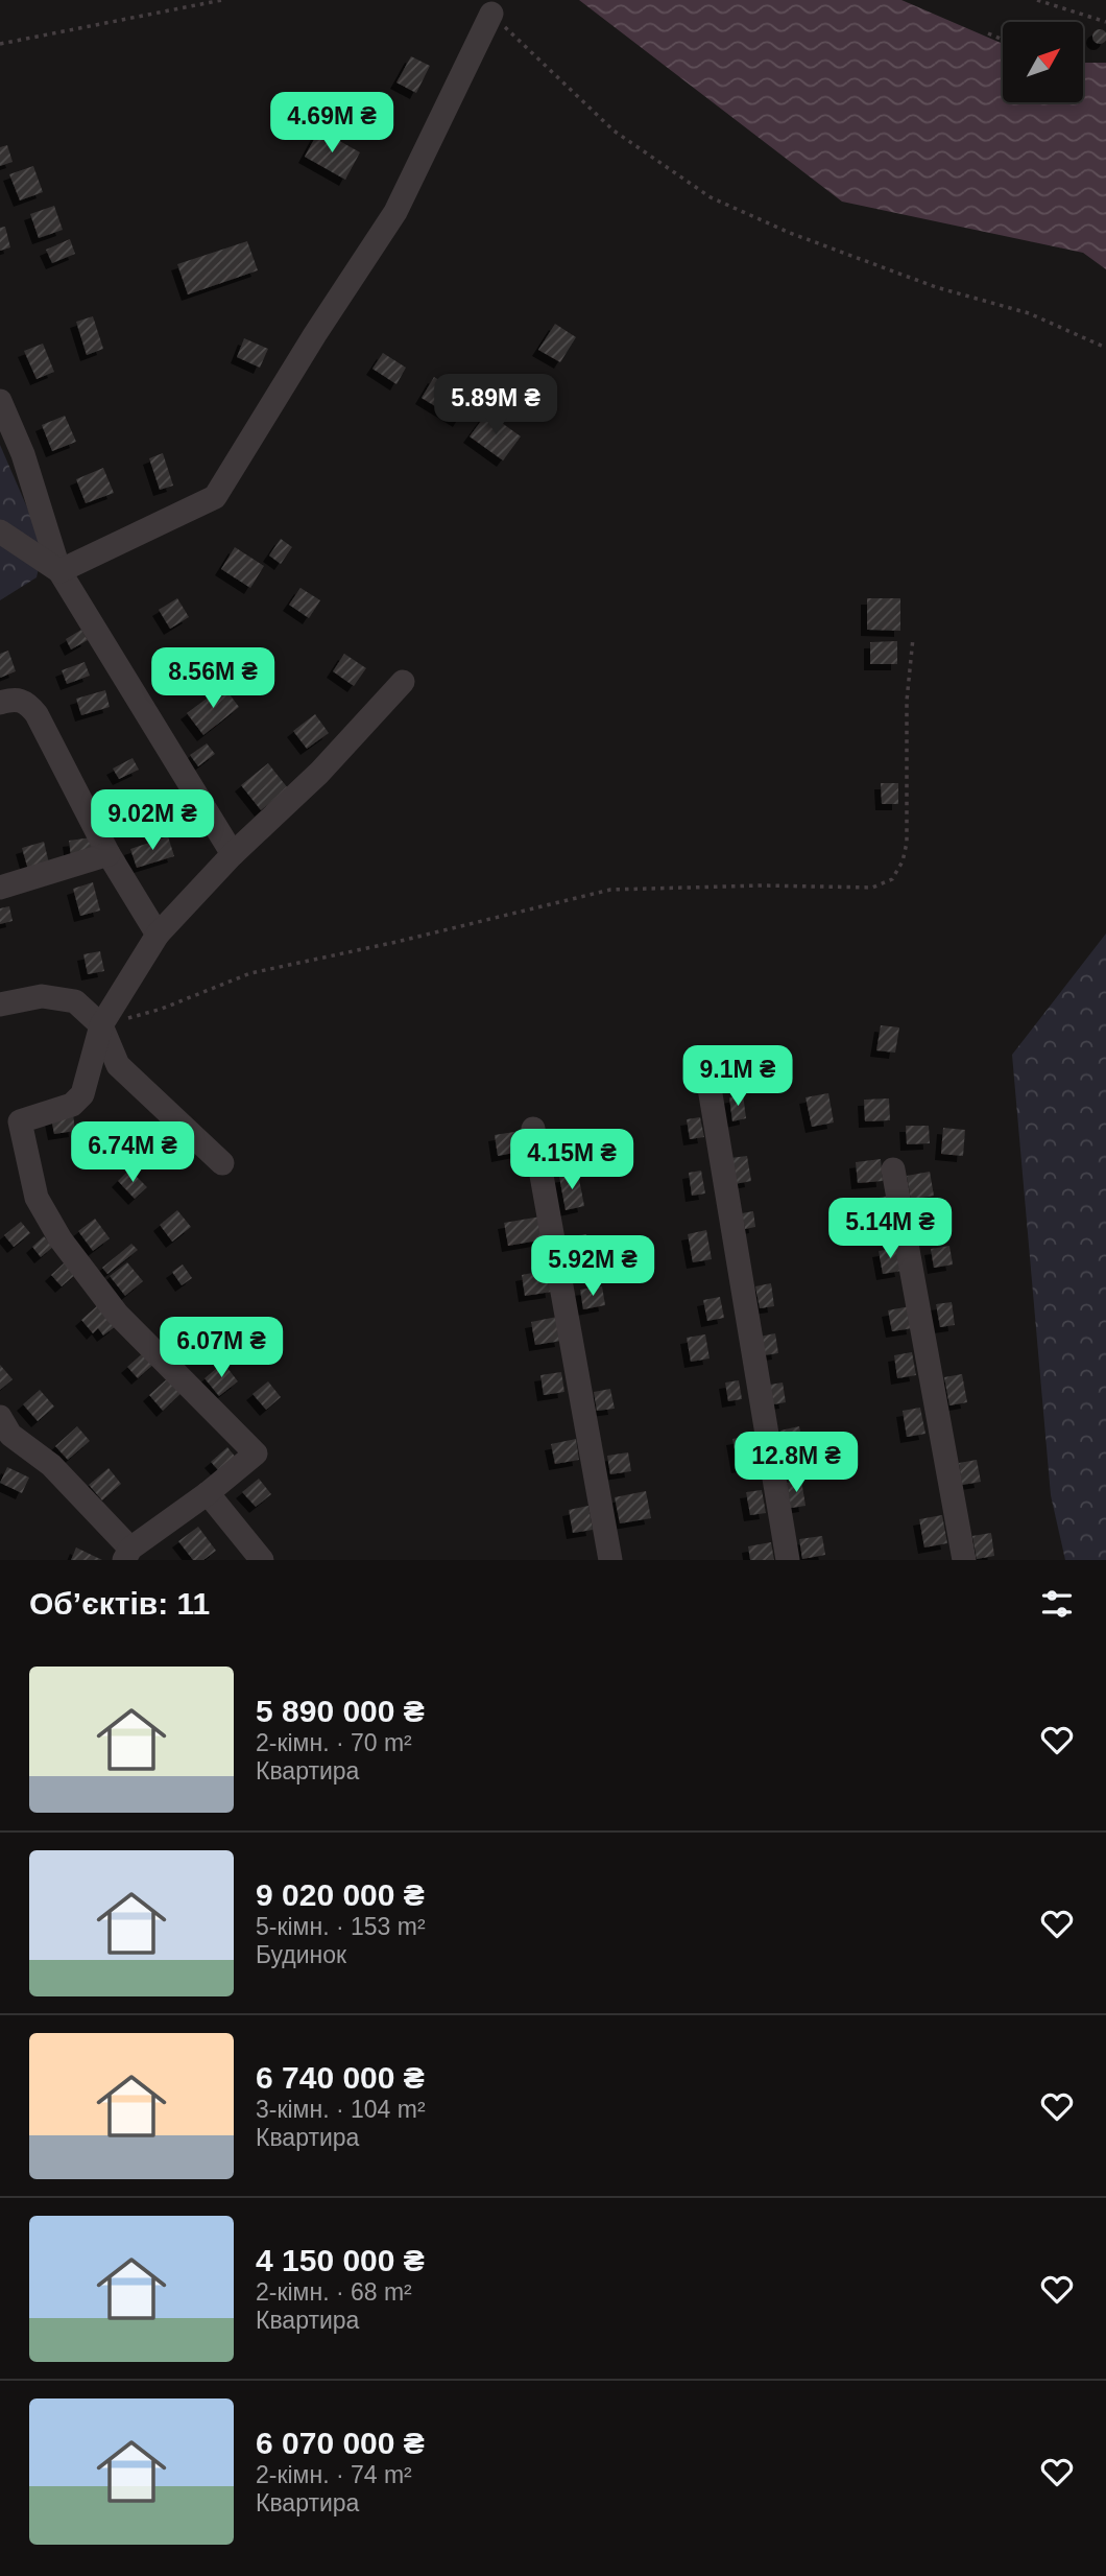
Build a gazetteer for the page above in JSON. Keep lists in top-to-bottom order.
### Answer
{
  "north": "top right",
  "page": {
    "price": [
      "4.69M ₴",
      "5.89M ₴",
      "8.56M ₴",
      "9.02M ₴",
      "9.1M ₴",
      "6.74M ₴",
      "4.15M ₴",
      "5.14M ₴",
      "5.92M ₴",
      "6.07M ₴",
      "12.8M ₴"
    ],
    "heading": "Об’єктів: 11",
    "list": [
      {
        "name": "5 890 000 ₴",
        "note": "2-кімн. · 70 m² · Квартира"
      },
      {
        "name": "9 020 000 ₴",
        "note": "5-кімн. · 153 m² · Будинок"
      },
      {
        "name": "6 740 000 ₴",
        "note": "3-кімн. · 104 m² · Квартира"
      },
      {
        "name": "4 150 000 ₴",
        "note": "2-кімн. · 68 m² · Квартира"
      },
      {
        "name": "6 070 000 ₴",
        "note": "2-кімн. · 74 m² · Квартира"
      }
    ]
  }
}
